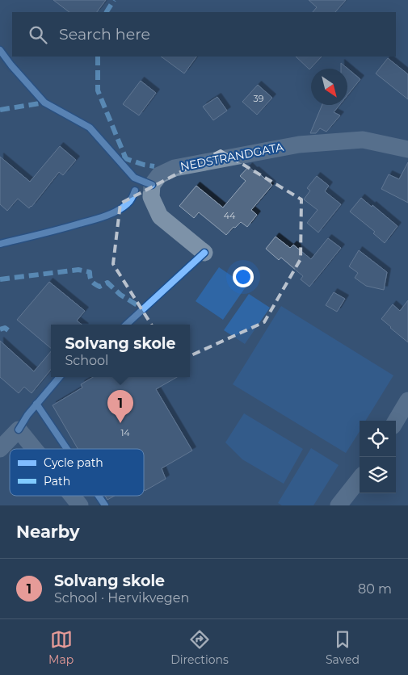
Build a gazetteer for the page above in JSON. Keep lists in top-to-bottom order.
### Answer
{
  "streets": {
    "street": ["NEDSTRANDGATA"]
  },
  "house_numbers": ["39", "44", "14"],
  "legend": ["Cycle path", "Path"],
  "north": "bottom right",
  "page": {
    "search": "Search here",
    "popup": ["Solvang skole", "School"],
    "pins": "1",
    "heading": "Nearby",
    "list": [
      {
        "mark": "1",
        "name": "Solvang skole",
        "note": "School · Hervikvegen",
        "value": "80 m"
      }
    ],
    "nav": ["Map", "Directions", "Saved"]
  }
}
